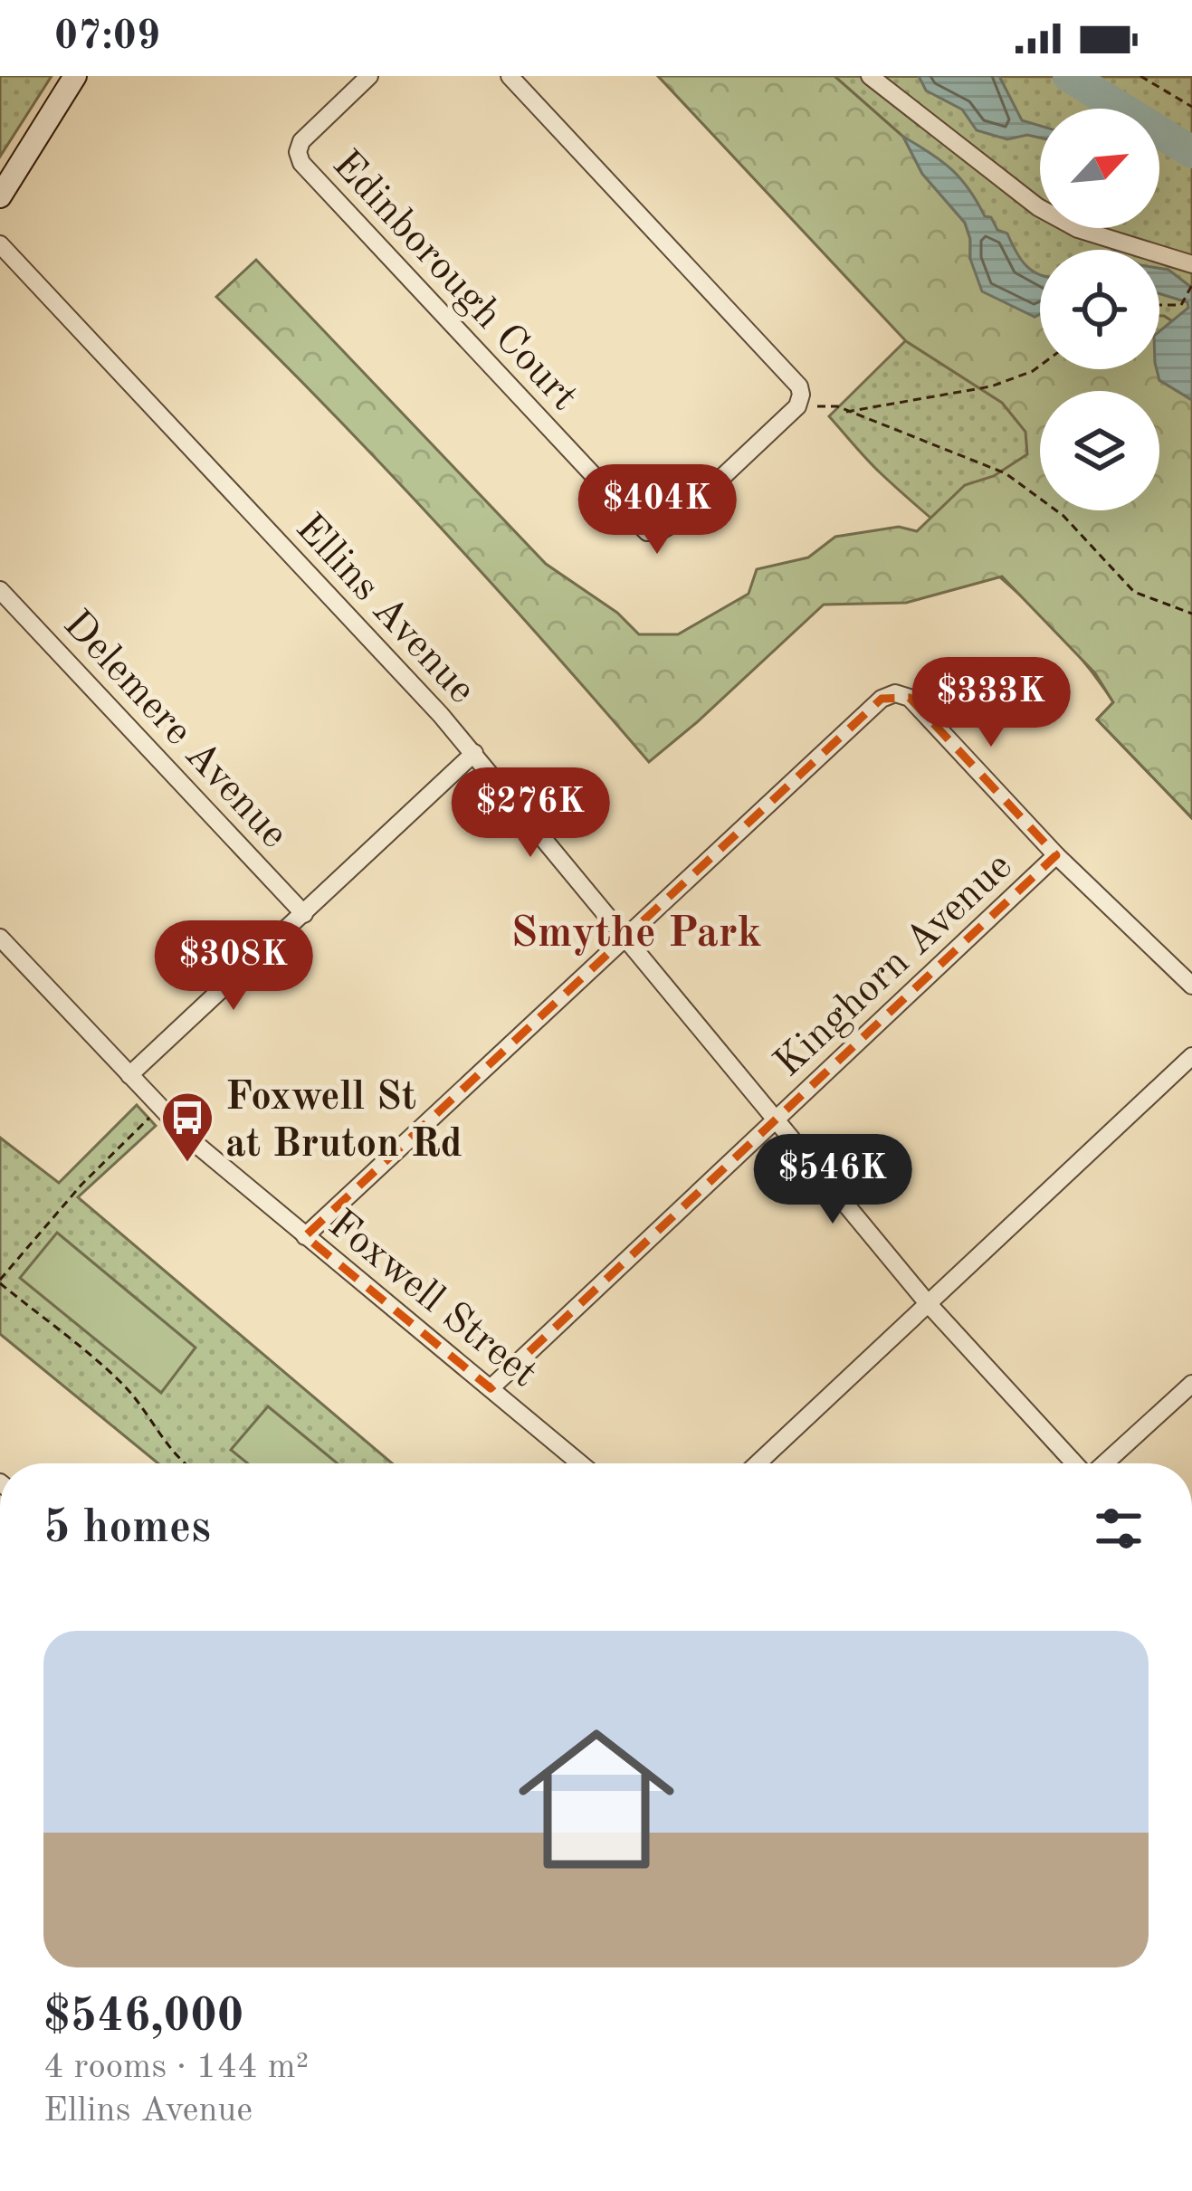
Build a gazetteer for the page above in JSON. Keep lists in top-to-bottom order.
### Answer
{
  "streets": {
    "street": [
      "Edinborough Court",
      "Ellins Avenue",
      "Delemere Avenue",
      "Kinghorn Avenue",
      "Foxwell Street"
    ]
  },
  "crossings": [
    ["Ellins Avenue", "Kinghorn Avenue"],
    ["Kinghorn Avenue", "Foxwell Street"]
  ],
  "districts": ["Smythe Park"],
  "places": {
    "bus stop": ["Foxwell St at Bruton Rd"]
  },
  "north": "top right",
  "page": {
    "status": "07:09",
    "price": [
      "$404K",
      "$333K",
      "$276K",
      "$308K",
      "$546K"
    ],
    "heading": "5 homes",
    "list": [
      {
        "name": "$546,000",
        "note": "4 rooms · 144 m² · Ellins Avenue"
      }
    ]
  }
}
